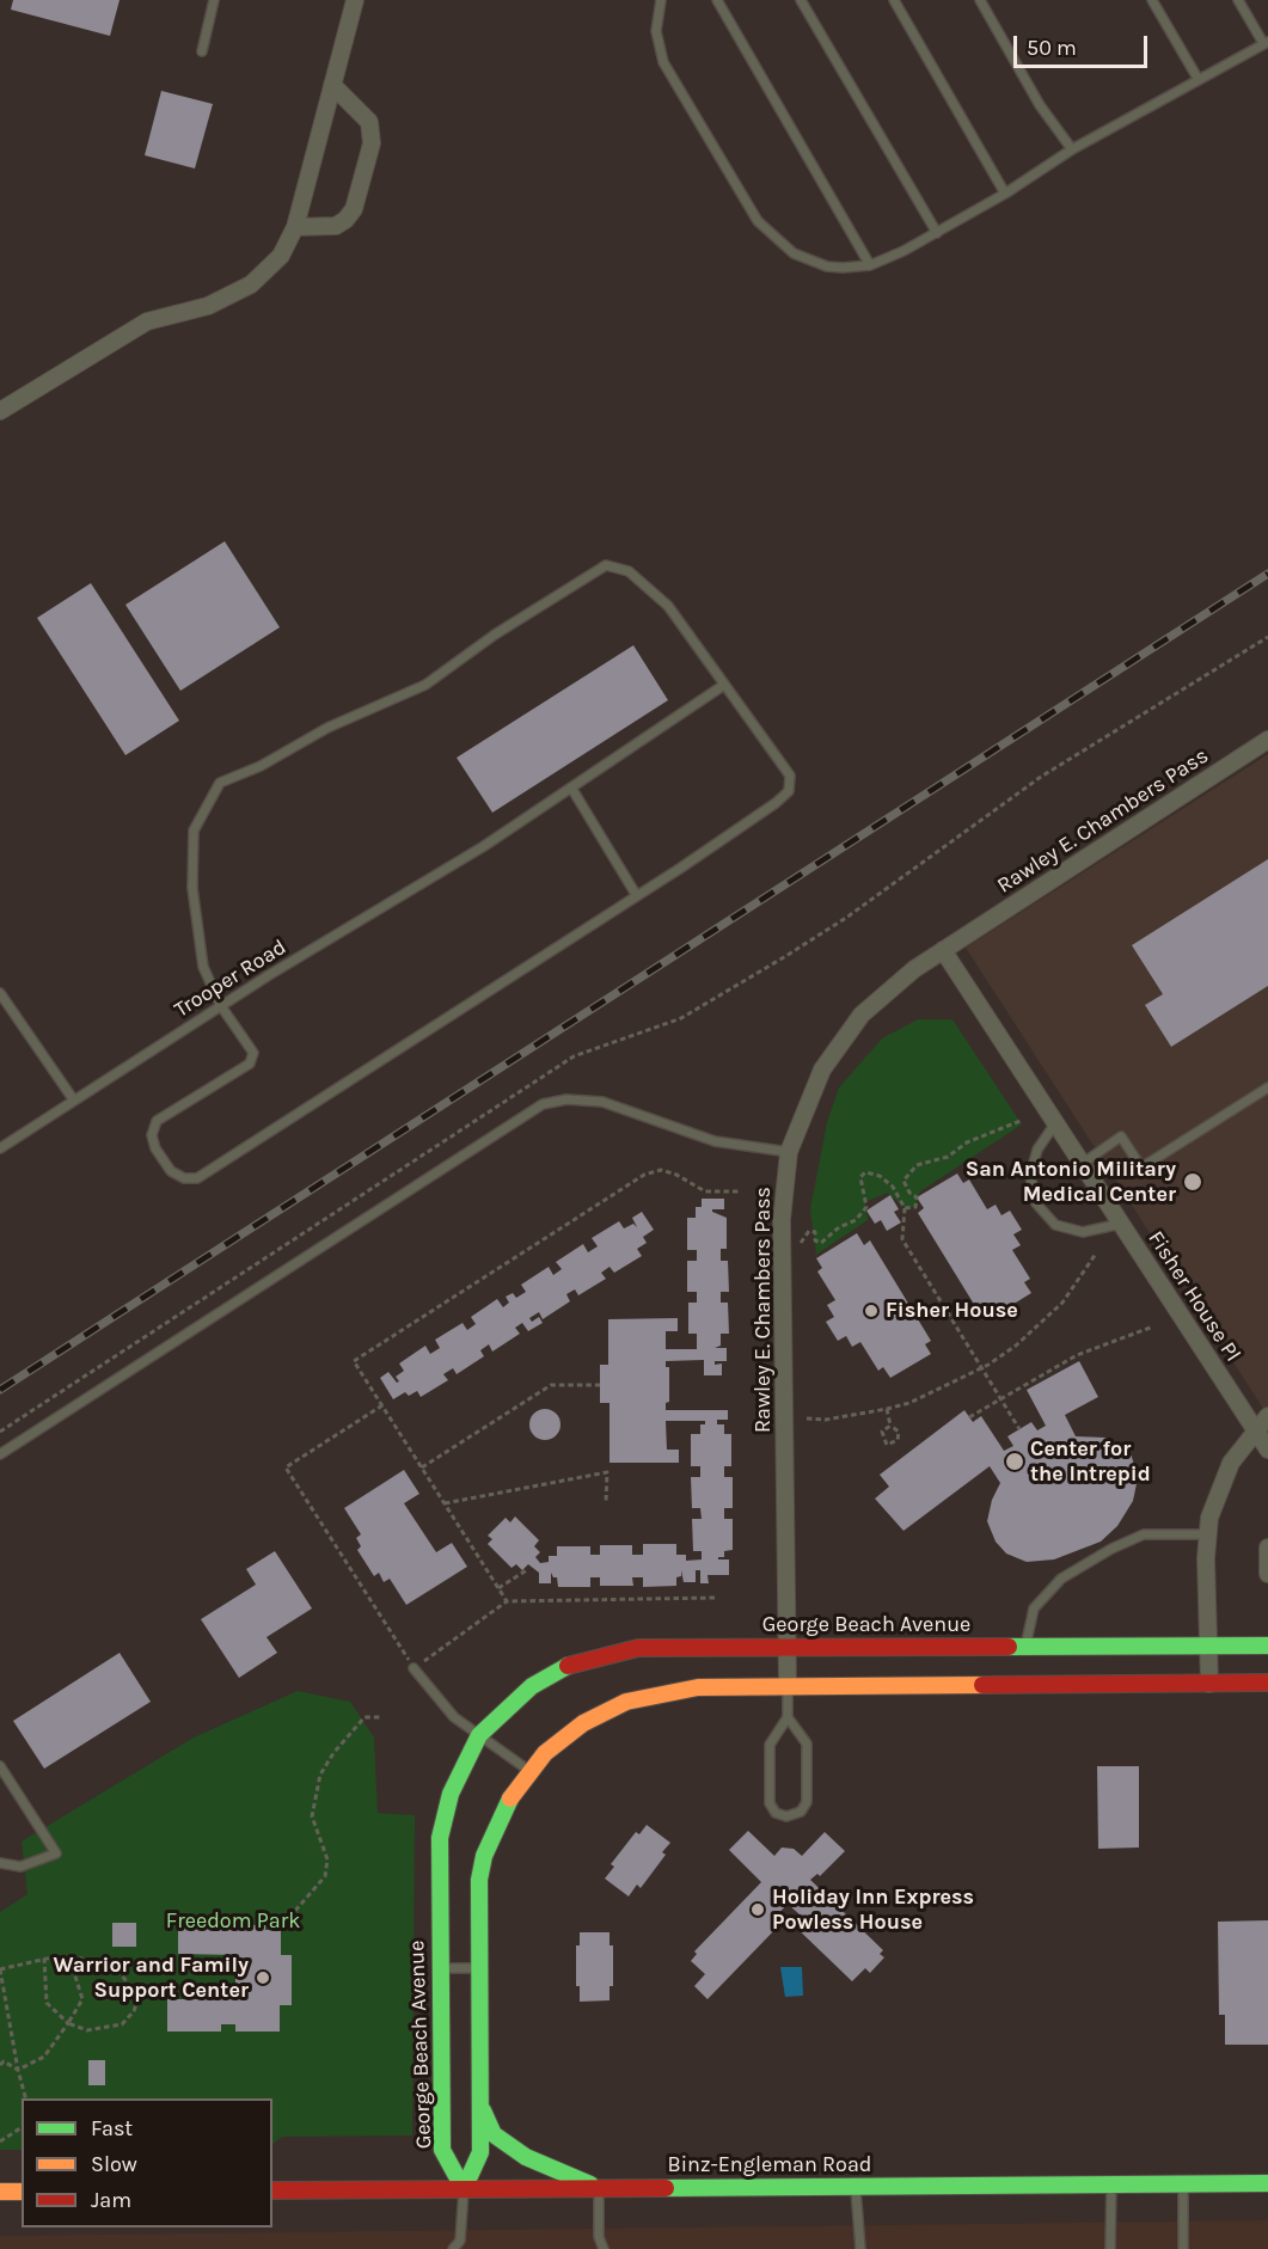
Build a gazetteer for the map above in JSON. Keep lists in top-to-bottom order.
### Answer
{
  "streets": {
    "street": [
      "Rawley E. Chambers Pass",
      "Fisher House Pl",
      "George Beach Avenue",
      "Binz-Engleman Road"
    ],
    "lane": ["Trooper Road"]
  },
  "crossings": [
    ["Rawley E. Chambers Pass", "Fisher House Pl"],
    ["Rawley E. Chambers Pass", "George Beach Avenue"],
    ["George Beach Avenue", "Binz-Engleman Road"]
  ],
  "parks": ["Freedom Park"],
  "places": [
    "San Antonio Military Medical Center",
    "Fisher House",
    "Center for the Intrepid",
    "Holiday Inn Express Powless House",
    "Warrior and Family Support Center"
  ],
  "legend": ["Fast", "Slow", "Jam"],
  "scale_bar": "50 m"
}
